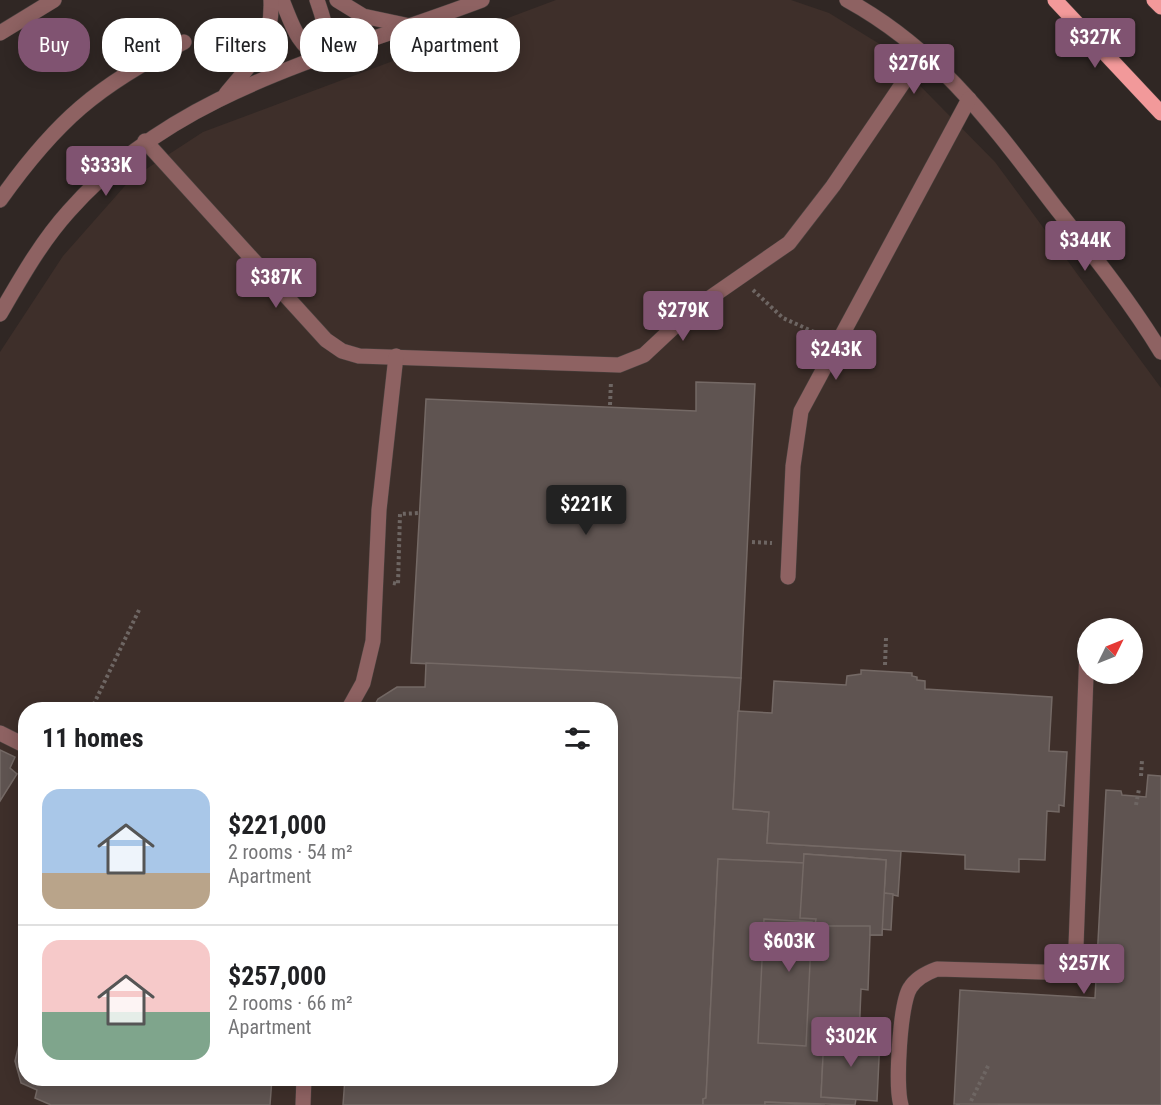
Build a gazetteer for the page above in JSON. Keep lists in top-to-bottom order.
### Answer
{
  "north": "top right",
  "page": {
    "price": [
      "$327K",
      "$276K",
      "$333K",
      "$344K",
      "$387K",
      "$279K",
      "$243K",
      "$221K",
      "$603K",
      "$257K",
      "$302K"
    ],
    "chip": [
      "Buy",
      "Rent",
      "Filters",
      "New",
      "Apartment"
    ],
    "heading": "11 homes",
    "list": [
      {
        "name": "$221,000",
        "note": "2 rooms · 54 m² · Apartment"
      },
      {
        "name": "$257,000",
        "note": "2 rooms · 66 m² · Apartment"
      }
    ]
  }
}
